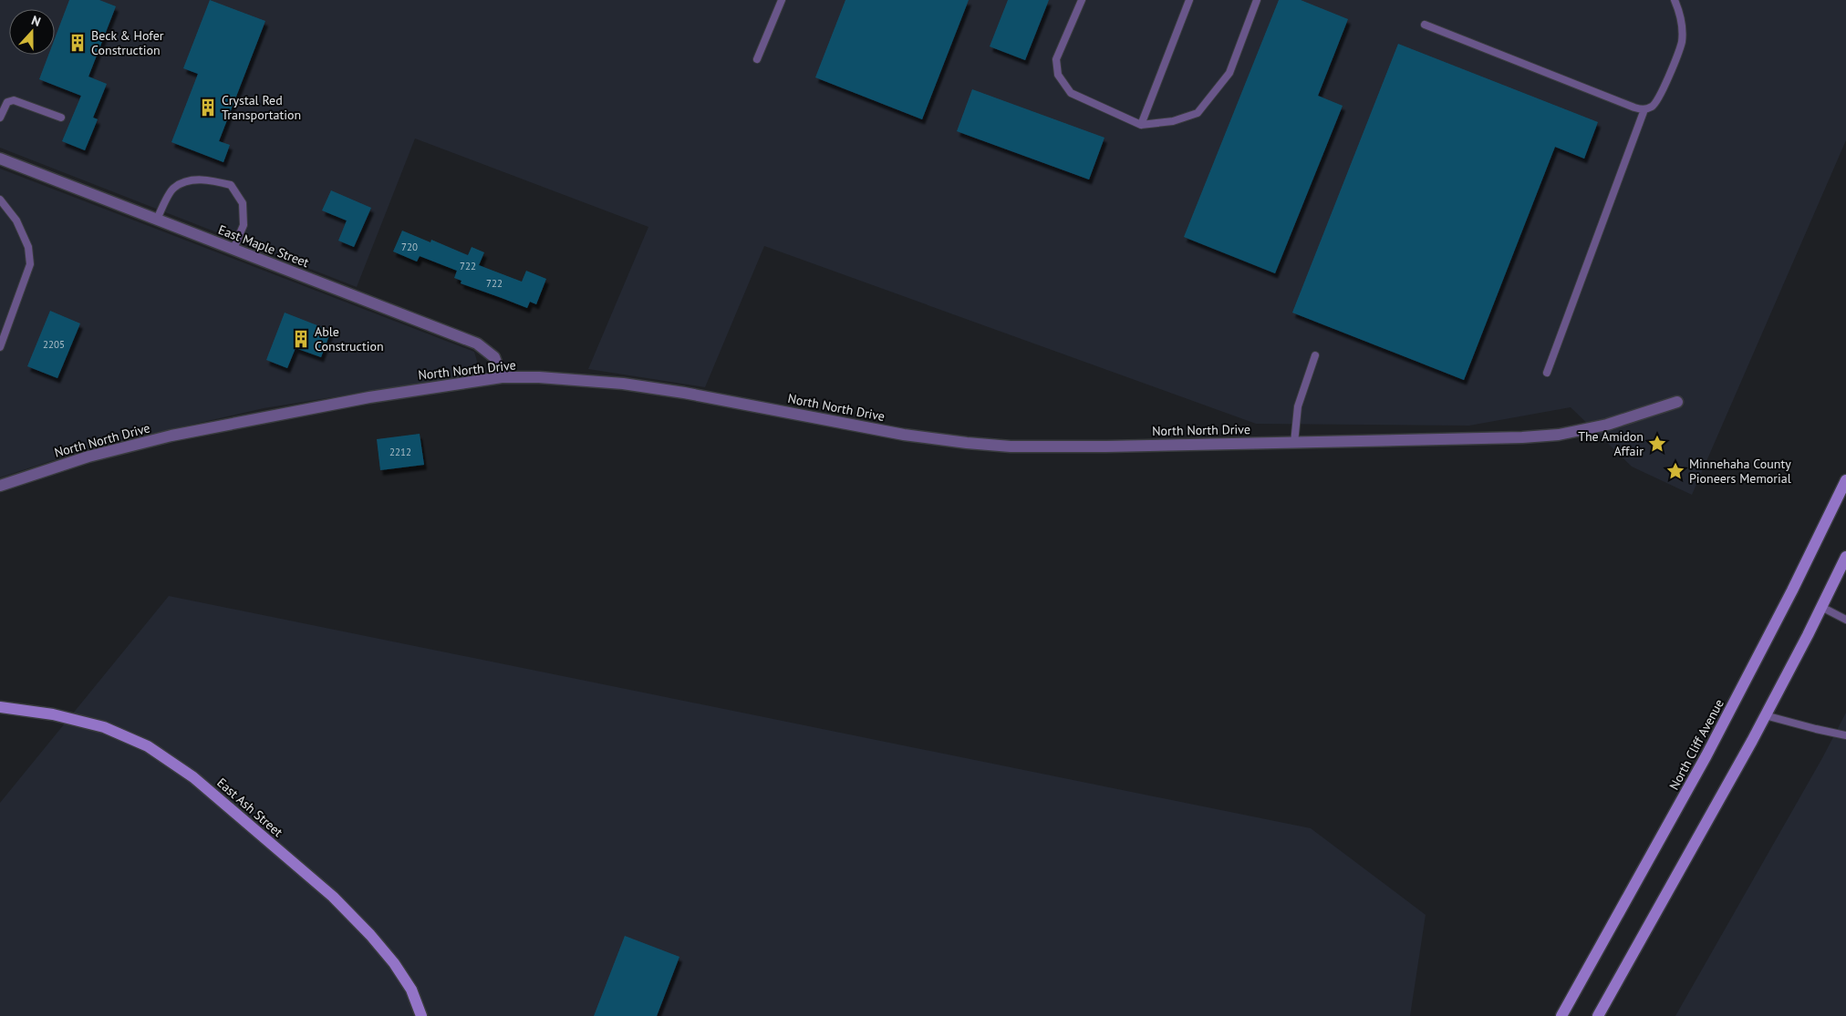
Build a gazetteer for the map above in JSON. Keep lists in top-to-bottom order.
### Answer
{
  "streets": {
    "main road": ["North Cliff Avenue", "East Ash Street"],
    "street": ["East Maple Street", "North North Drive"]
  },
  "crossings": [
    ["East Maple Street", "North North Drive"]
  ],
  "places": {
    "building": ["Beck & Hofer Construction", "Crystal Red Transportation", "Able Construction"],
    "place": ["The Amidon Affair", "Minnehaha County Pioneers Memorial"]
  },
  "house_numbers": [
    "720",
    "722",
    "722",
    "2205",
    "2212"
  ],
  "north": "top"
}
